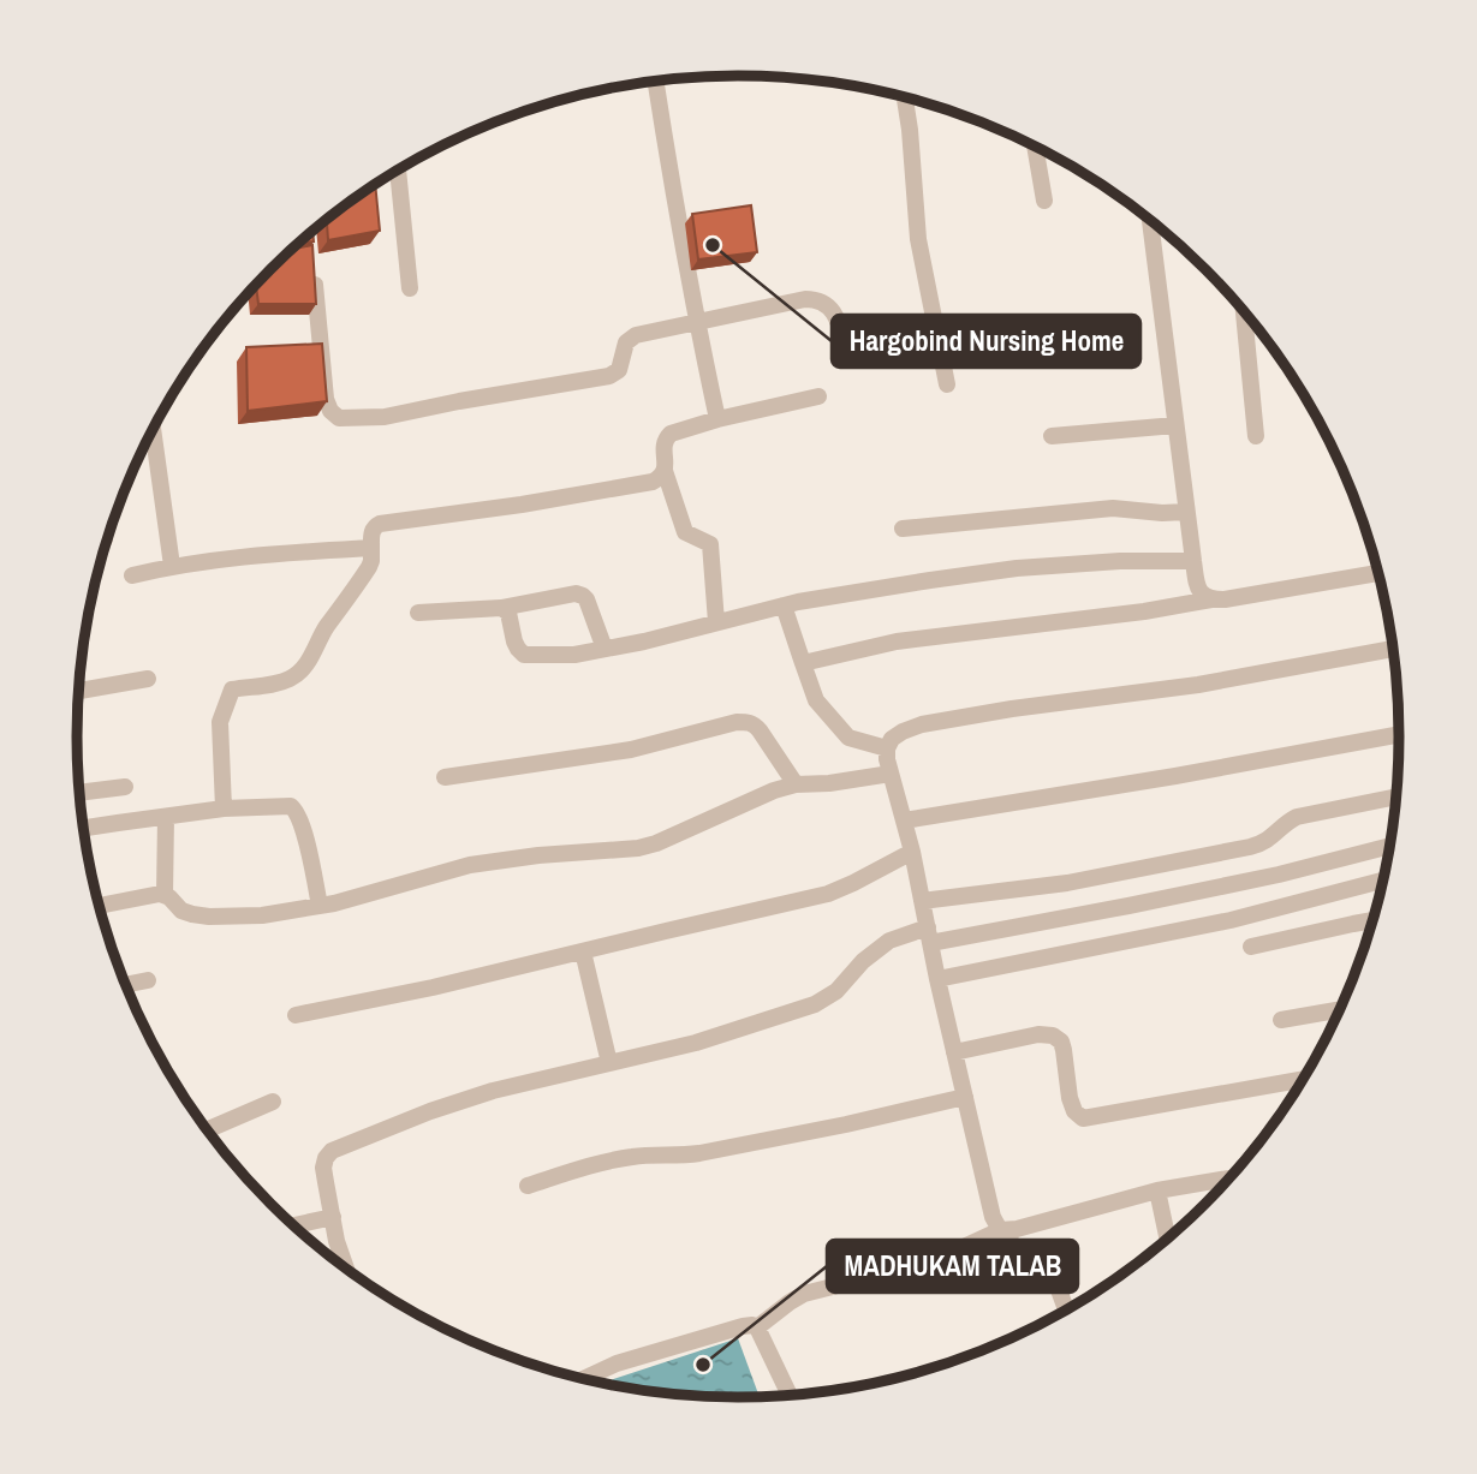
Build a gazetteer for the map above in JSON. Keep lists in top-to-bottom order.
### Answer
{
  "places": ["Hargobind Nursing Home", "MADHUKAM TALAB"]
}
